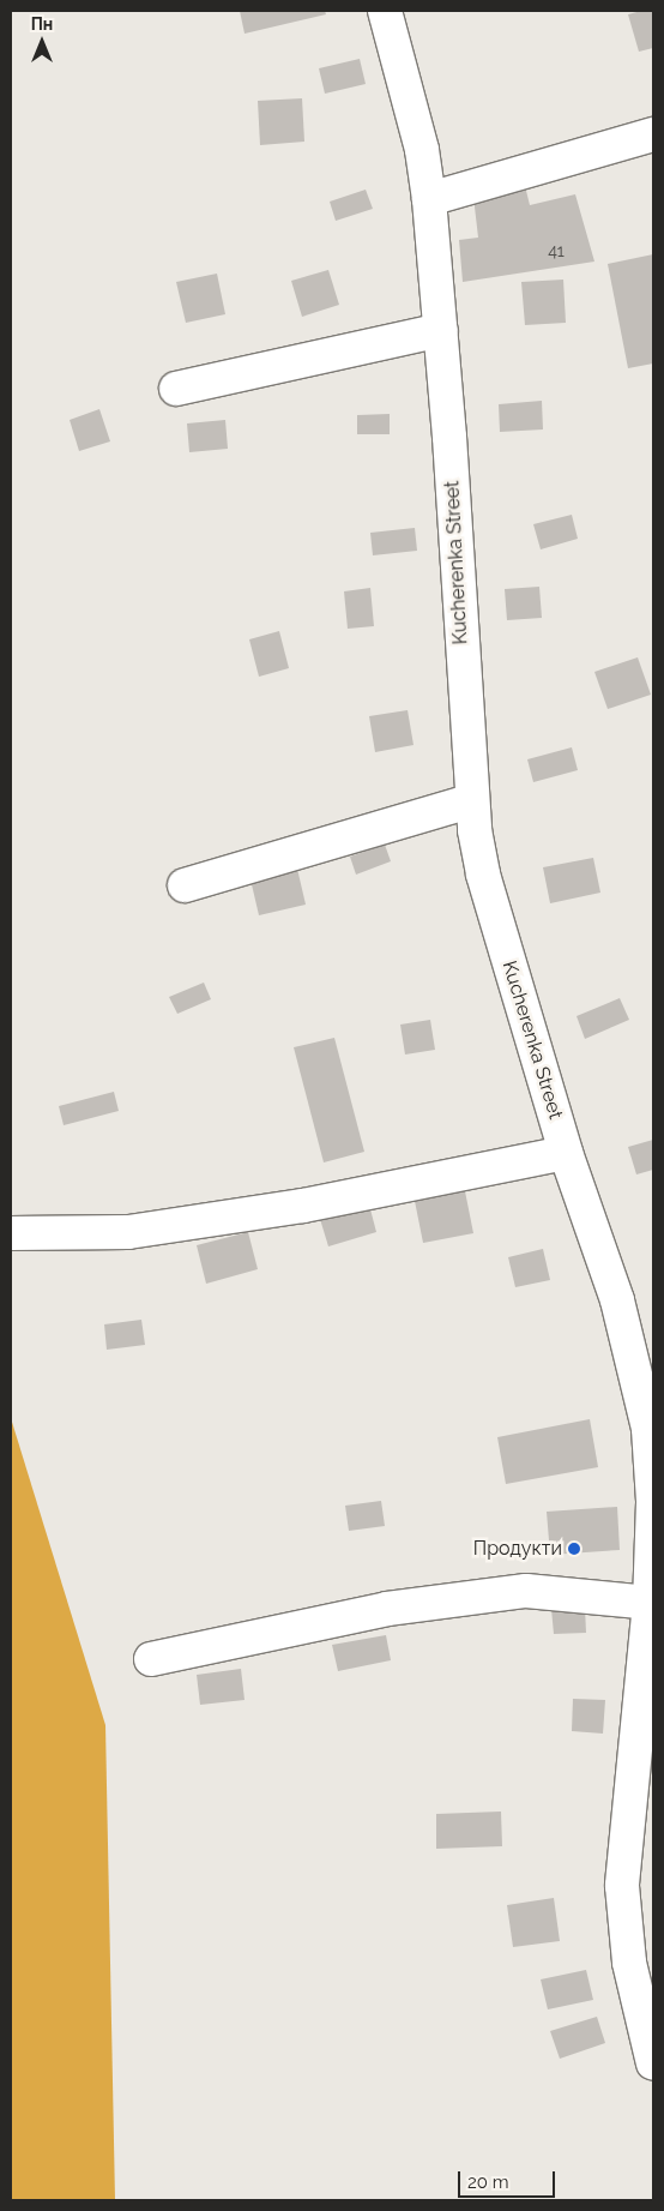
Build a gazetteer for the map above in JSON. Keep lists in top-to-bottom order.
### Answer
{
  "streets": {
    "street": ["Kucherenka Street"]
  },
  "places": ["Продукти"],
  "house_numbers": ["41"],
  "scale_bar": "20 m",
  "north": "top"
}
